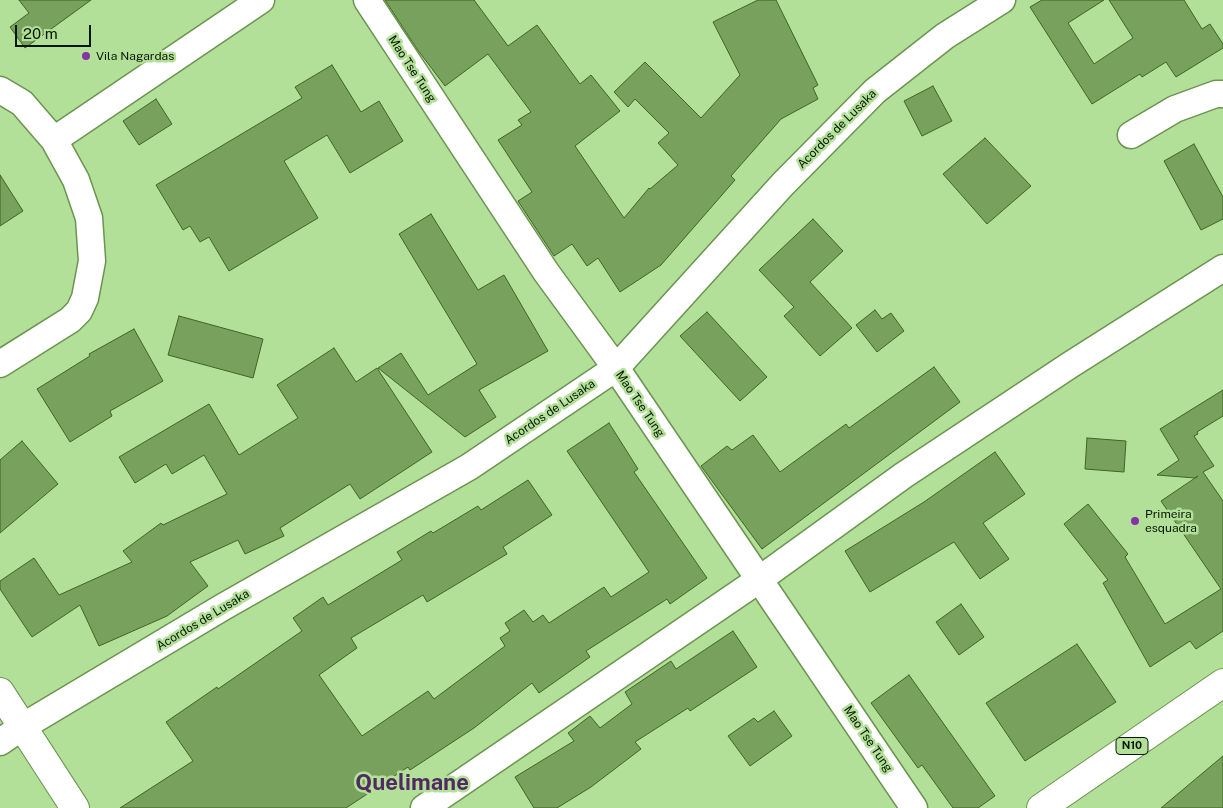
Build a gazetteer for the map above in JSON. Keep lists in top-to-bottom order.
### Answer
{
  "streets": {
    "main road": ["N10"],
    "street": ["Mao Tse Tung", "Acordos de Lusaka"]
  },
  "crossings": [
    ["Mao Tse Tung", "Acordos de Lusaka"]
  ],
  "districts": ["Quelimane"],
  "places": ["Vila Nagardas", "Primeira esquadra"],
  "scale_bar": "20 m"
}
